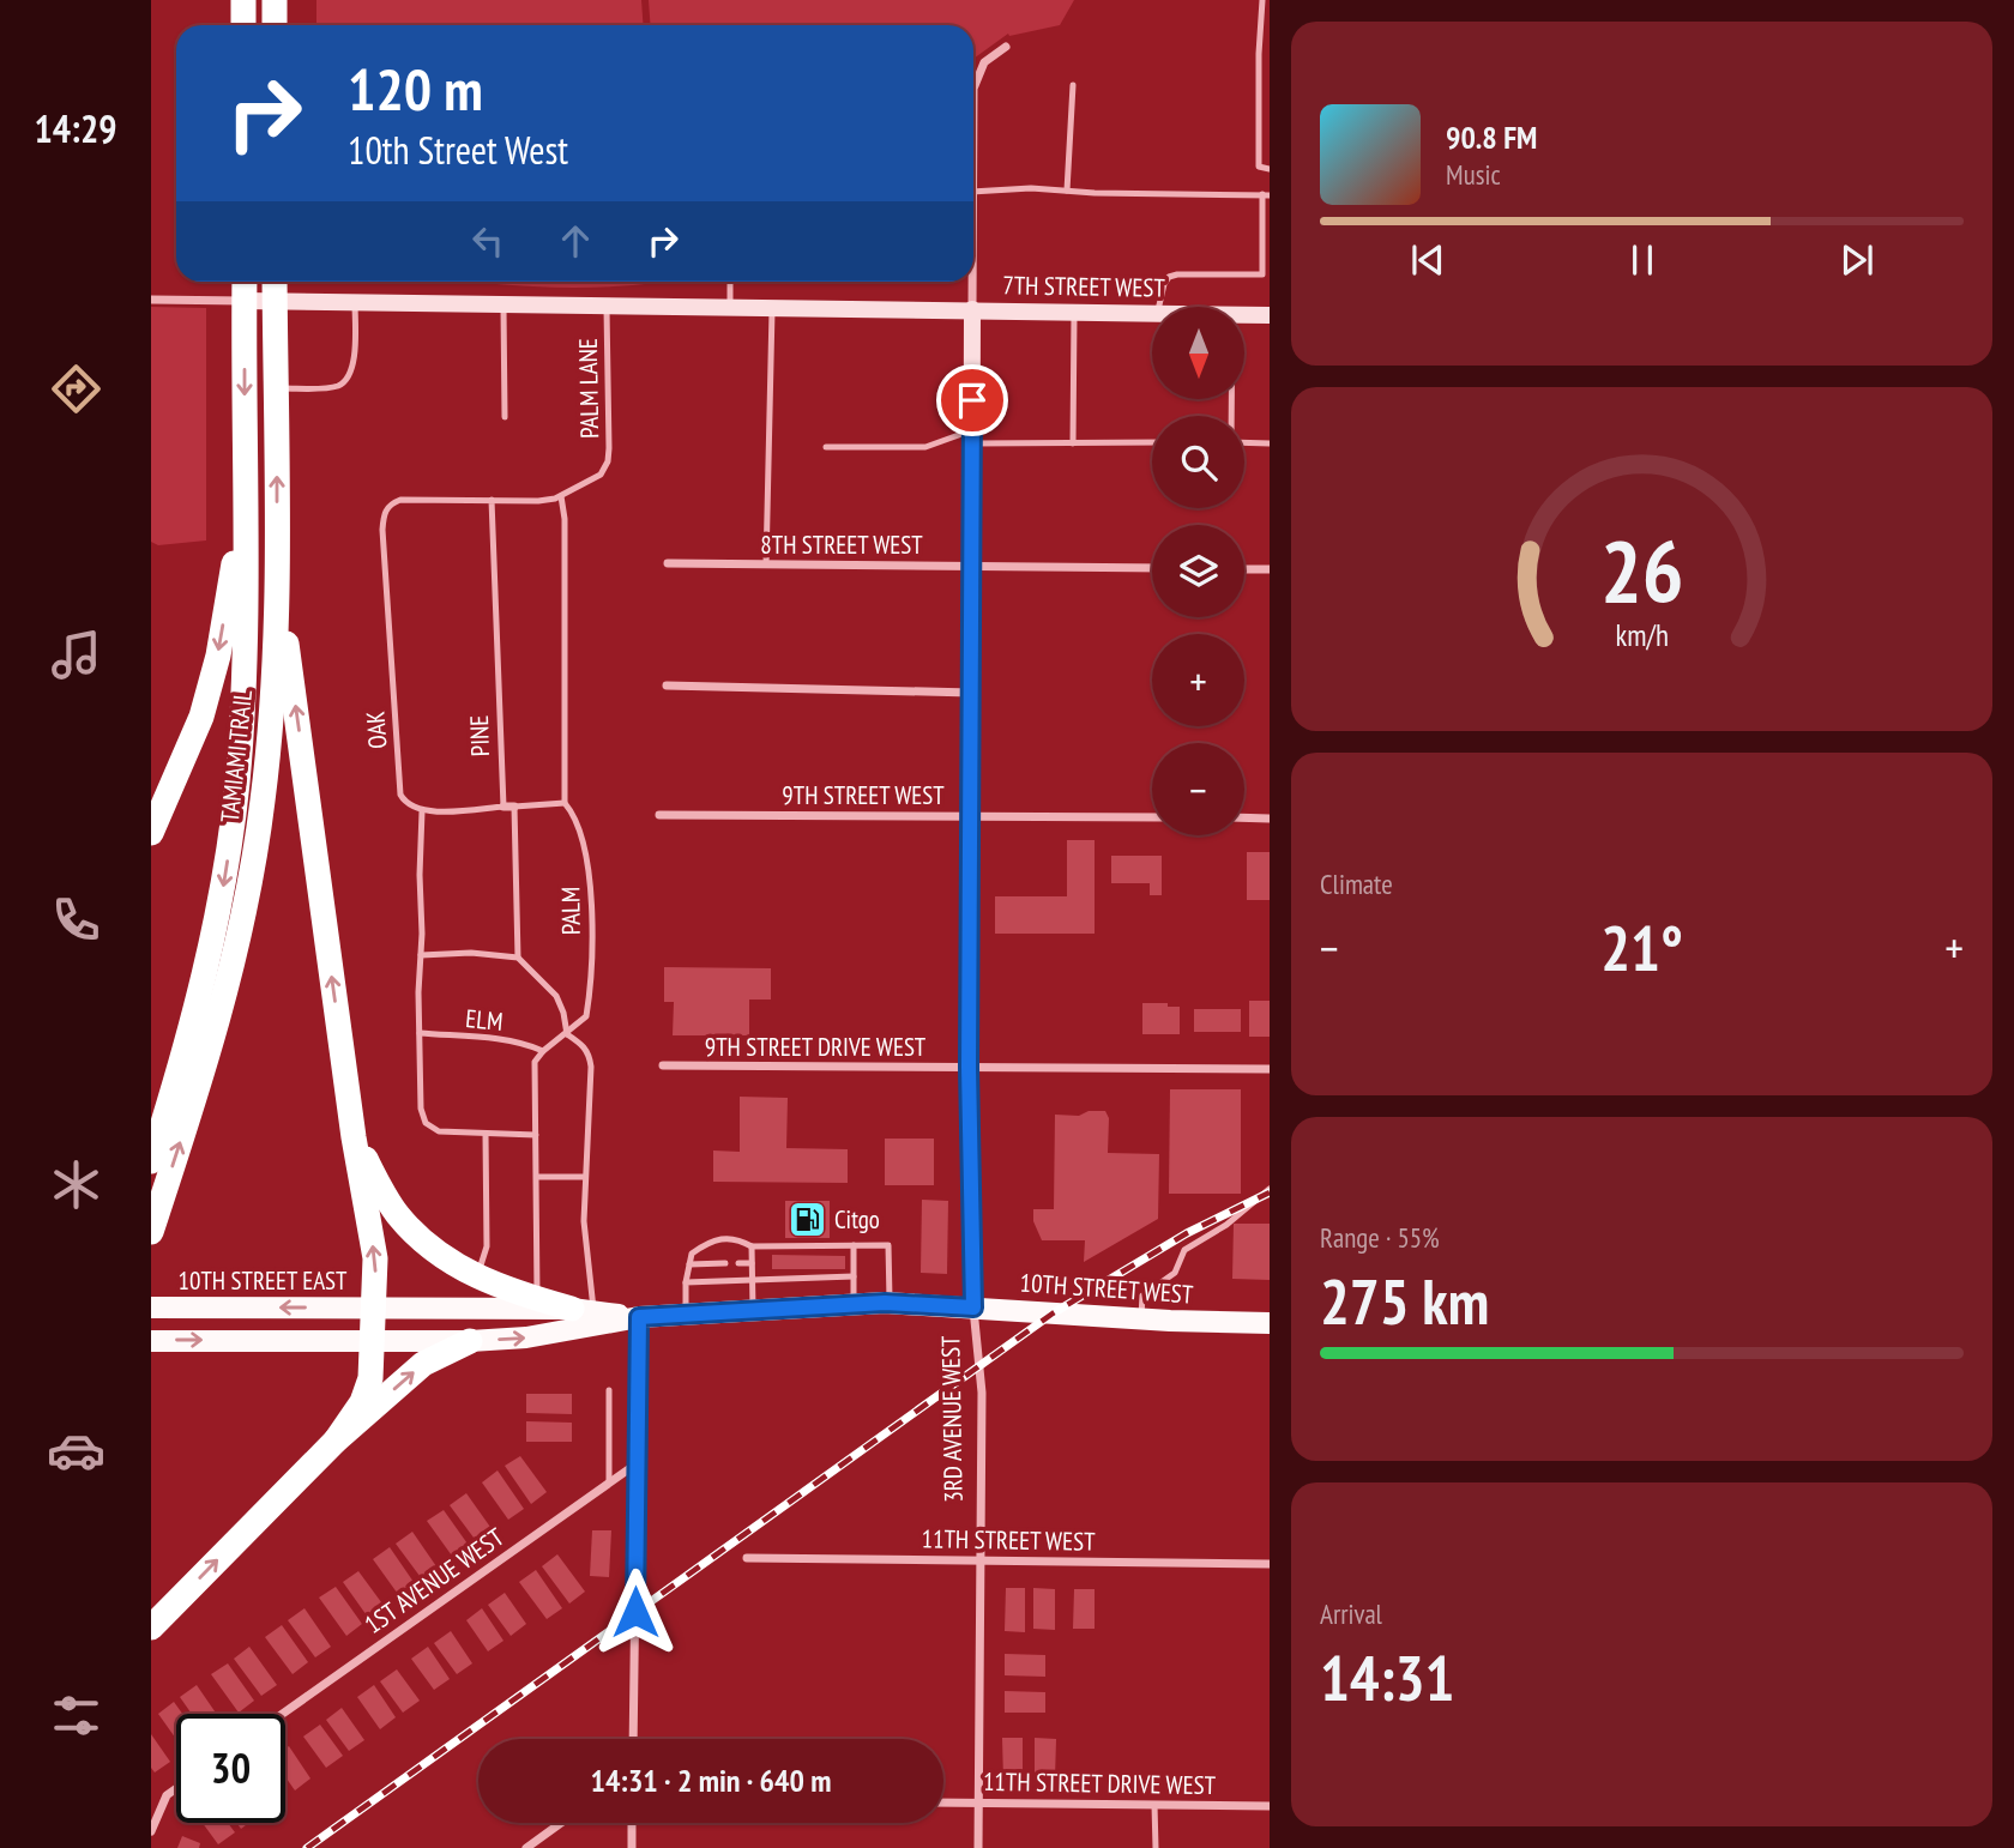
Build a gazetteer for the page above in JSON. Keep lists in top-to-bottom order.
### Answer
{
  "streets": {
    "highway": ["TAMIAMI TRAIL"],
    "main road": ["10TH STREET EAST", "10TH STREET WEST"],
    "street": [
      "7TH STREET WEST",
      "8TH STREET WEST",
      "9TH STREET WEST",
      "9TH STREET DRIVE WEST",
      "3RD AVENUE WEST",
      "11TH STREET WEST",
      "1ST AVENUE WEST",
      "11TH STREET DRIVE WEST"
    ],
    "lane": [
      "PALM LANE",
      "OAK",
      "PINE",
      "PALM",
      "ELM"
    ]
  },
  "crossings": [
    ["7TH STREET WEST", "PALM LANE"],
    ["7TH STREET WEST", "TAMIAMI TRAIL"],
    ["7TH STREET WEST", "3RD AVENUE WEST"],
    ["PALM LANE", "PALM"],
    ["8TH STREET WEST", "3RD AVENUE WEST"],
    ["OAK", "PINE"],
    ["9TH STREET WEST", "3RD AVENUE WEST"],
    ["PALM", "ELM"],
    ["9TH STREET DRIVE WEST", "3RD AVENUE WEST"],
    ["10TH STREET WEST", "3RD AVENUE WEST"],
    ["3RD AVENUE WEST", "11TH STREET WEST"],
    ["3RD AVENUE WEST", "11TH STREET DRIVE WEST"]
  ],
  "places": {
    "fuel station": ["Citgo"]
  },
  "north": "bottom",
  "page": {
    "tabs": "14:29",
    "turn": ["120 m", "10th Street West"],
    "song": ["90.8 FM", "Music"],
    "map_buttons": ["+", "−"],
    "tile": [
      "Climate",
      ["Range · 55%", "275 km"],
      ["Arrival", "14:31"]
    ],
    "heat": ["−", "21°", "+"],
    "limit": "30",
    "trip": "14:31 · 2 min · 640 m",
    "gauge": ["26", "km/h"]
  }
}
